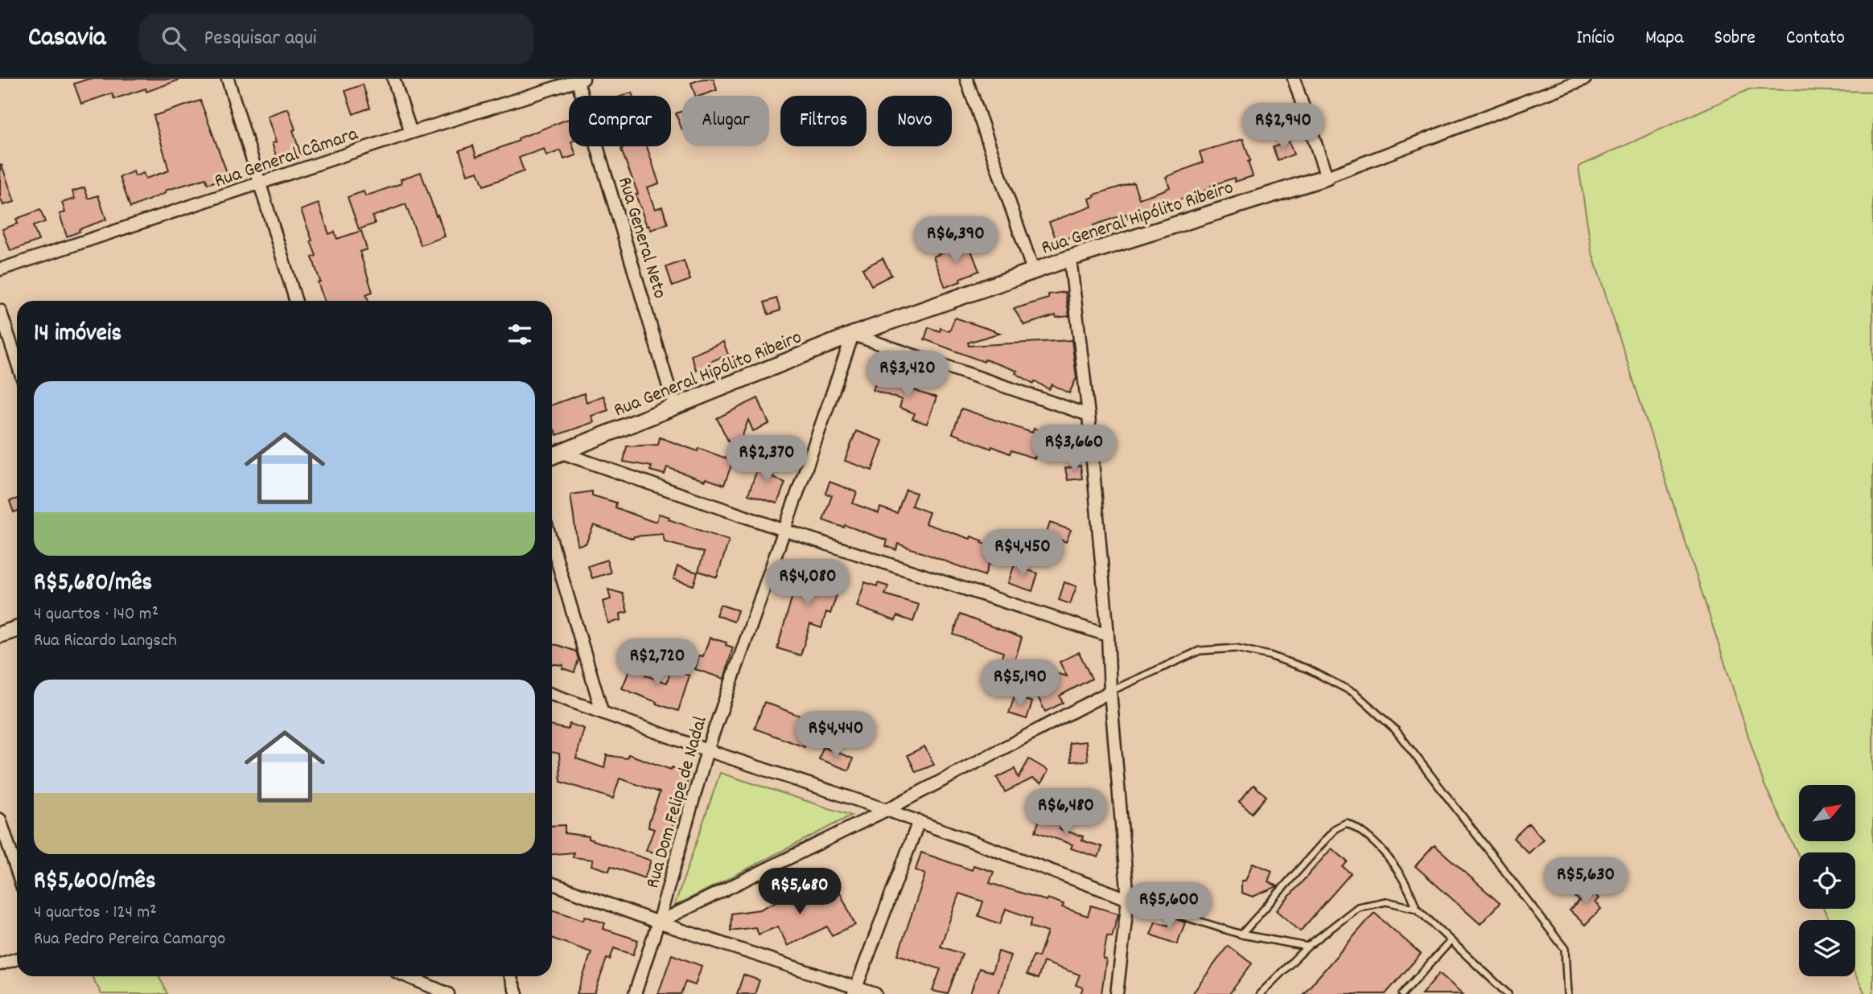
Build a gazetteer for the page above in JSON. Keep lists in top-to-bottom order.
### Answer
{
  "streets": {
    "street": [
      "Rua General Câmara",
      "Rua General Hipólito Ribeiro",
      "Rua General Neto",
      "Rua Dom Felipe de Nadal"
    ]
  },
  "crossings": [
    ["Rua General Câmara", "Rua General Neto"],
    ["Rua General Hipólito Ribeiro", "Rua General Neto"],
    ["Rua General Hipólito Ribeiro", "Rua Dom Felipe de Nadal"]
  ],
  "north": "top right",
  "page": {
    "header": "Casavia",
    "search": "Pesquisar aqui",
    "nav": [
      "Início",
      "Mapa",
      "Sobre",
      "Contato"
    ],
    "chip": [
      "Comprar",
      "Alugar",
      "Filtros",
      "Novo"
    ],
    "price": [
      "R$2,940",
      "R$6,390",
      "R$3,420",
      "R$3,660",
      "R$2,370",
      "R$4,450",
      "R$4,080",
      "R$2,720",
      "R$5,190",
      "R$4,440",
      "R$6,480",
      "R$5,630",
      "R$5,680",
      "R$5,600"
    ],
    "heading": "14 imóveis",
    "list": [
      {
        "name": "R$5,680/mês",
        "note": "4 quartos · 140 m² · Rua Ricardo Langsch"
      },
      {
        "name": "R$5,600/mês",
        "note": "4 quartos · 124 m² · Rua Pedro Pereira Camargo"
      }
    ]
  }
}
